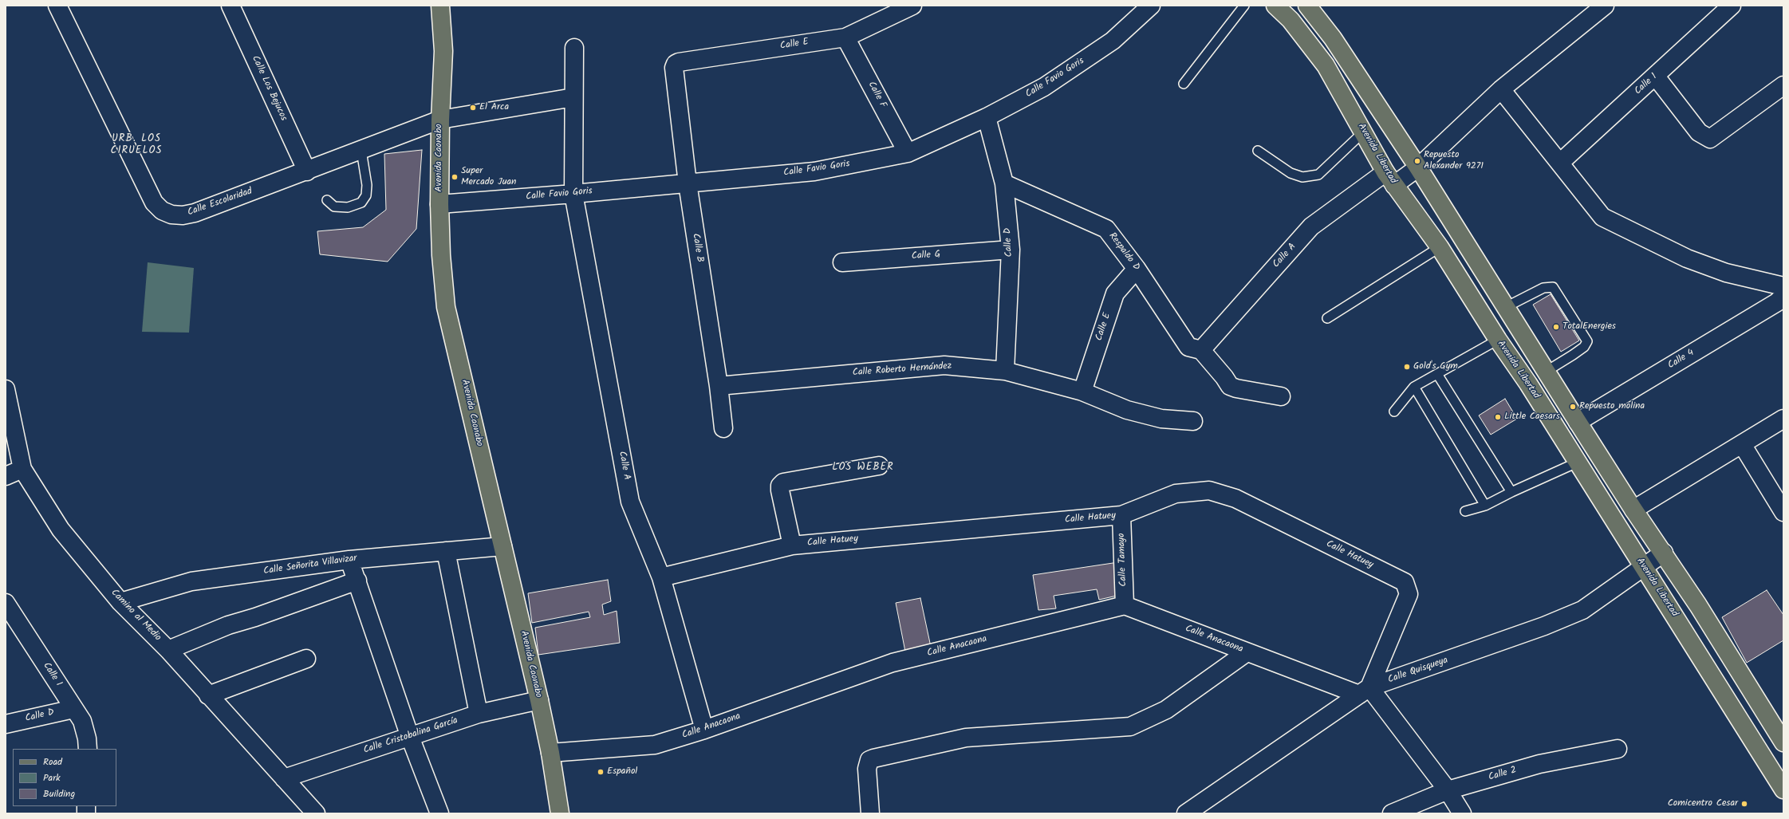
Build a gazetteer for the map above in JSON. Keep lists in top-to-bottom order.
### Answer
{
  "streets": {
    "main road": ["Avenida Libertad", "Avenida Caonabo"],
    "street": [
      "Calle E",
      "Calle Favio Goris",
      "Calle 1",
      "Calle Los Bejucos",
      "Calle F",
      "Calle Escolaridad",
      "Calle D",
      "Calle B",
      "Respaldo D",
      "Calle G",
      "Calle A",
      "Calle 4",
      "Calle Roberto Hernández",
      "Calle Hatuey",
      "Calle Tamayo",
      "Calle Señorita Villavizar",
      "Camino al Medio",
      "Calle Anacaona",
      "Calle Quisqueya",
      "Calle I",
      "Calle Cristobalina García",
      "Calle 2"
    ]
  },
  "crossings": [
    ["Calle E", "Calle F"],
    ["Calle E", "Calle B"],
    ["Calle E", "Respaldo D"],
    ["Calle E", "Calle Roberto Hernández"],
    ["Calle Favio Goris", "Calle F"],
    ["Calle Favio Goris", "Avenida Caonabo"],
    ["Calle Favio Goris", "Calle D"],
    ["Calle Favio Goris", "Calle B"],
    ["Calle Favio Goris", "Calle A"],
    ["Calle Los Bejucos", "Calle Escolaridad"],
    ["Avenida Libertad", "Calle A"],
    ["Avenida Libertad", "Calle Quisqueya"],
    ["Avenida Caonabo", "Calle Escolaridad"],
    ["Avenida Caonabo", "Calle Señorita Villavizar"],
    ["Avenida Caonabo", "Calle Anacaona"],
    ["Avenida Caonabo", "Calle Cristobalina García"],
    ["Calle Escolaridad", "Calle A"],
    ["Calle D", "Respaldo D"],
    ["Calle D", "Calle G"],
    ["Calle D", "Calle Roberto Hernández"],
    ["Calle D", "Calle I"],
    ["Calle B", "Calle Roberto Hernández"],
    ["Respaldo D", "Calle A"],
    ["Calle A", "Calle Hatuey"],
    ["Calle A", "Calle Anacaona"],
    ["Calle Hatuey", "Calle Tamayo"],
    ["Calle Hatuey", "Calle Anacaona"],
    ["Calle Hatuey", "Calle Quisqueya"],
    ["Calle Tamayo", "Calle Anacaona"],
    ["Calle Señorita Villavizar", "Camino al Medio"],
    ["Camino al Medio", "Calle Cristobalina García"],
    ["Calle Anacaona", "Calle Quisqueya"]
  ],
  "districts": ["URB. LOS CIRUELOS", "LOS WEBER"],
  "places": [
    "El Arca",
    "Repuesto Alexander 9271",
    "Super Mercado Juan",
    "TotalEnergies",
    "Gold's Gym",
    "Repuesto molina",
    "Little Caesars",
    "Español",
    "Comicentro Cesar"
  ],
  "legend": ["Road", "Park", "Building"]
}
